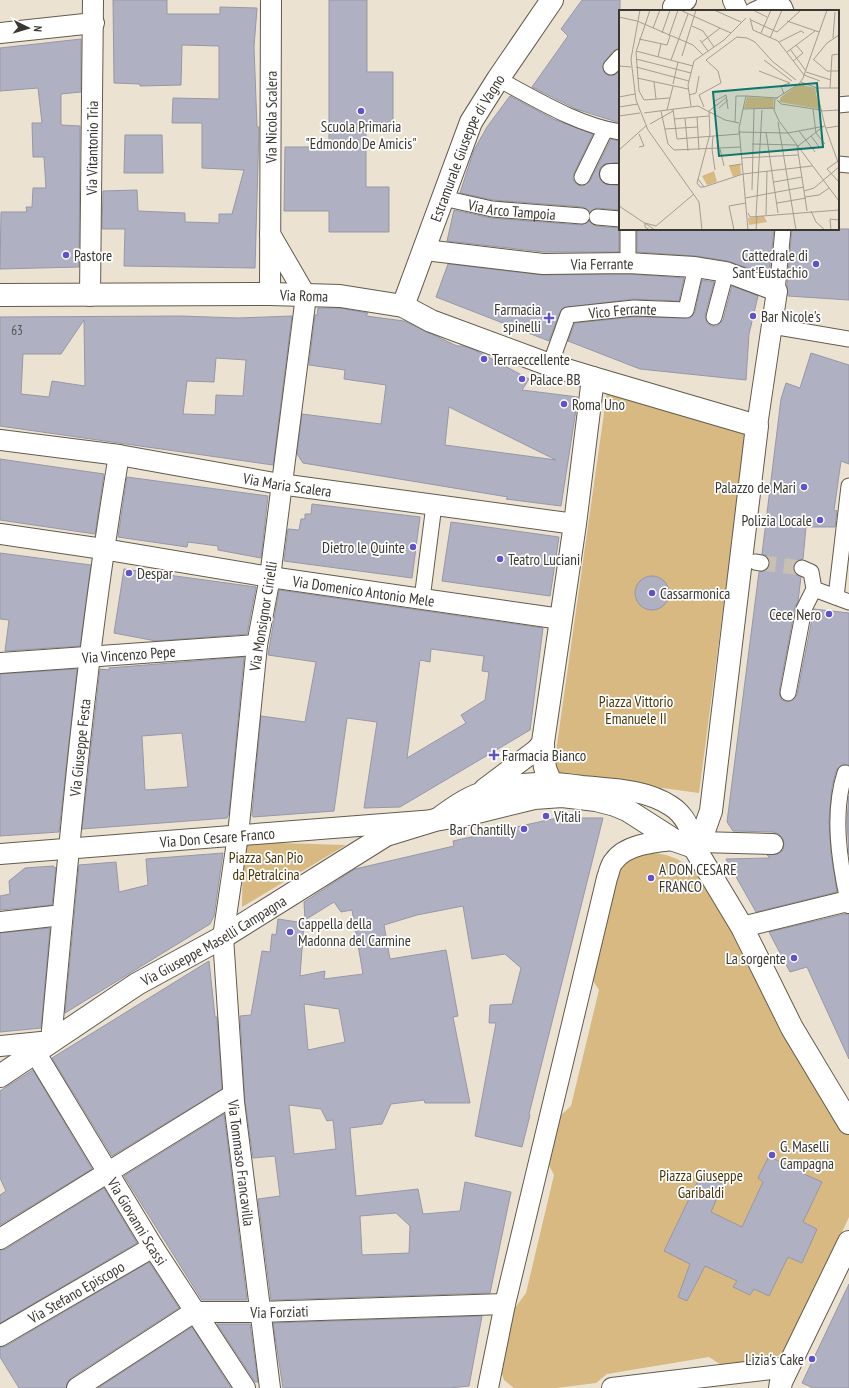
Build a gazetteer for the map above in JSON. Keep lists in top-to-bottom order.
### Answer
{
  "streets": {
    "street": [
      "Via Nicola Scalera",
      "Via Vitantonio Tria",
      "Estramurale Giuseppe di Vagno",
      "Via Arco Tampoia",
      "Via Ferrante",
      "Via Roma",
      "Vico Ferrante",
      "Via Maria Scalera",
      "Via Domenico Antonio Mele",
      "Via Monsignor Cirielli",
      "Via Vincenzo Pepe",
      "Via Giuseppe Festa",
      "Via Don Cesare Franco",
      "Via Giuseppe Maselli Campagna",
      "Via Tommaso Francavilla",
      "Via Giovanni Scassi",
      "Via Stefano Episcopo",
      "Via Forziati"
    ]
  },
  "crossings": [
    ["Via Nicola Scalera", "Via Roma"],
    ["Via Vitantonio Tria", "Via Roma"],
    ["Estramurale Giuseppe di Vagno", "Via Arco Tampoia"],
    ["Estramurale Giuseppe di Vagno", "Via Ferrante"],
    ["Estramurale Giuseppe di Vagno", "Via Roma"],
    ["Via Ferrante", "Vico Ferrante"],
    ["Via Roma", "Vico Ferrante"],
    ["Via Roma", "Via Monsignor Cirielli"],
    ["Via Maria Scalera", "Via Monsignor Cirielli"],
    ["Via Maria Scalera", "Via Giuseppe Festa"],
    ["Via Domenico Antonio Mele", "Via Monsignor Cirielli"],
    ["Via Domenico Antonio Mele", "Via Giuseppe Festa"],
    ["Via Monsignor Cirielli", "Via Vincenzo Pepe"],
    ["Via Monsignor Cirielli", "Via Don Cesare Franco"],
    ["Via Monsignor Cirielli", "Via Giuseppe Maselli Campagna"],
    ["Via Monsignor Cirielli", "Via Tommaso Francavilla"],
    ["Via Vincenzo Pepe", "Via Giuseppe Festa"],
    ["Via Giuseppe Festa", "Via Don Cesare Franco"],
    ["Via Giuseppe Festa", "Via Giuseppe Maselli Campagna"],
    ["Via Giuseppe Festa", "Via Giovanni Scassi"],
    ["Via Don Cesare Franco", "Via Giuseppe Maselli Campagna"],
    ["Via Giuseppe Maselli Campagna", "Via Tommaso Francavilla"],
    ["Via Giuseppe Maselli Campagna", "Via Giovanni Scassi"],
    ["Via Tommaso Francavilla", "Via Forziati"],
    ["Via Giovanni Scassi", "Via Stefano Episcopo"],
    ["Via Giovanni Scassi", "Via Forziati"]
  ],
  "parks": ["Piazza Vittorio Emanuele II", "Piazza San Pio da Petralcina", "Piazza Giuseppe Garibaldi"],
  "places": {
    "other": [
      "Scuola Primaria \"Edmondo De Amicis\"",
      "Pastore",
      "Cattedrale di Sant'Eustachio",
      "Bar Nicole's",
      "Terraeccellente",
      "Palace BB",
      "Roma Uno",
      "Palazzo de Mari",
      "Polizia Locale",
      "Dietro le Quinte",
      "Teatro Luciani",
      "Despar",
      "Cassarmonica",
      "Cece Nero",
      "Vitali",
      "Bar Chantilly",
      "A DON CESARE FRANCO",
      "Cappella della Madonna del Carmine",
      "La sorgente",
      "G. Maselli Campagna",
      "Lizia's Cake"
    ],
    "health": ["Farmacia spinelli", "Farmacia Bianco"]
  },
  "house_numbers": ["63"],
  "north": "right"
}
